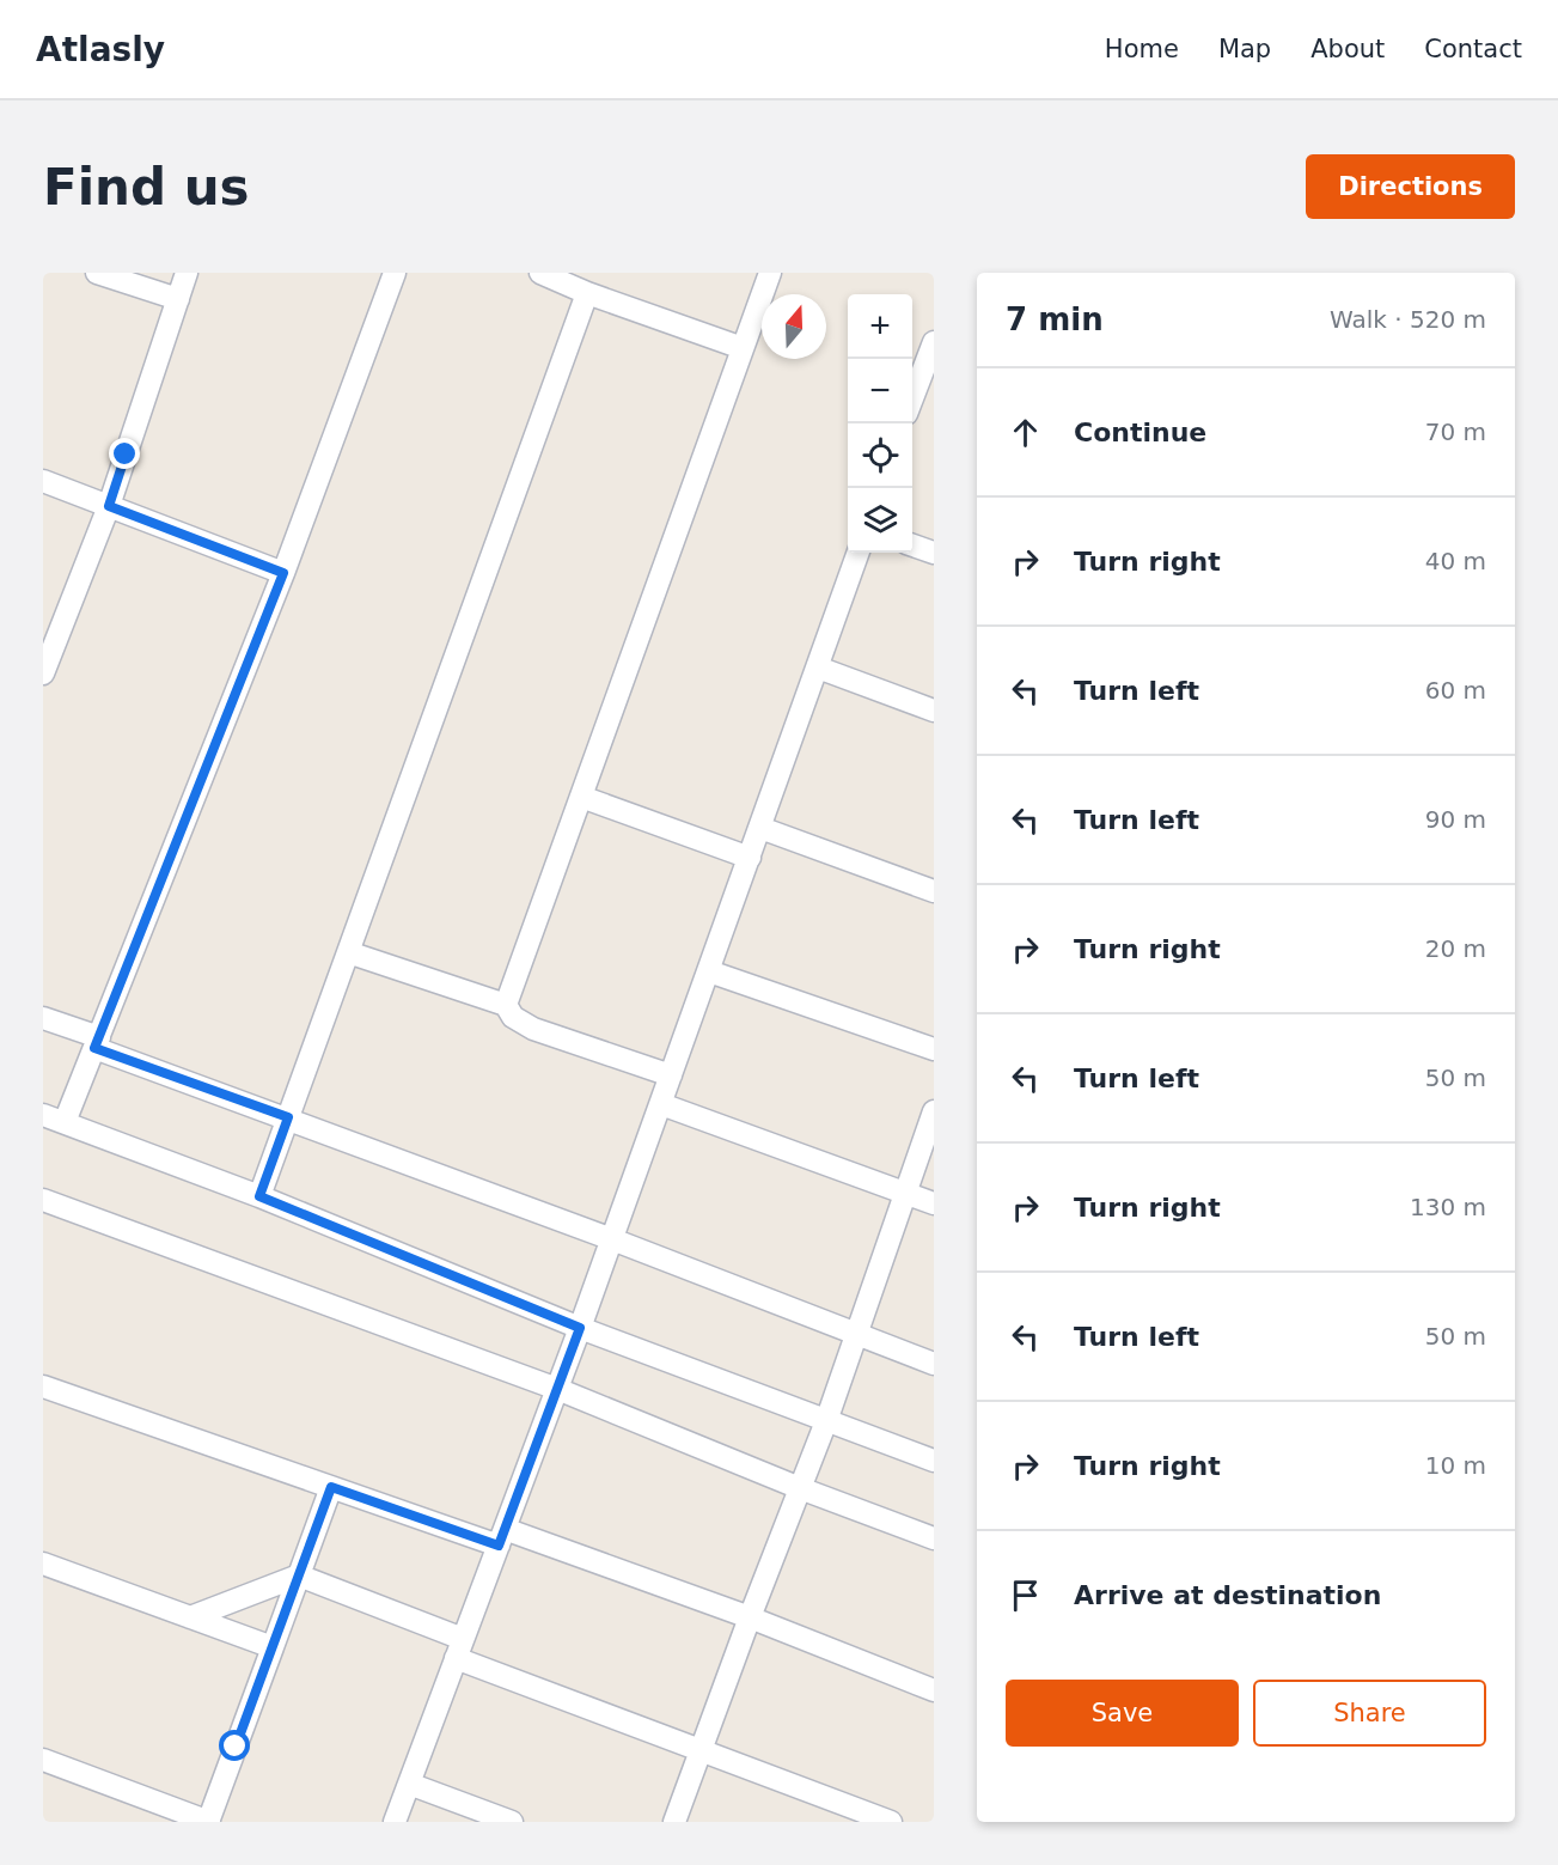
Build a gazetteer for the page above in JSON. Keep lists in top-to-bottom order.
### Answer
{
  "north": "top",
  "page": {
    "header": "Atlasly",
    "nav": [
      "Home",
      "Map",
      "About",
      "Contact"
    ],
    "buttons": [
      "Directions",
      ["Save", "Share"]
    ],
    "title": "Find us",
    "heading": ["7 min", "Walk · 520 m"],
    "map_buttons": ["+", "−"],
    "list": [
      ["Continue", "70 m"],
      ["Turn right", "40 m"],
      ["Turn left", "60 m"],
      ["Turn left", "90 m"],
      ["Turn right", "20 m"],
      ["Turn left", "50 m"],
      ["Turn right", "130 m"],
      ["Turn left", "50 m"],
      ["Turn right", "10 m"],
      "Arrive at destination"
    ]
  }
}
